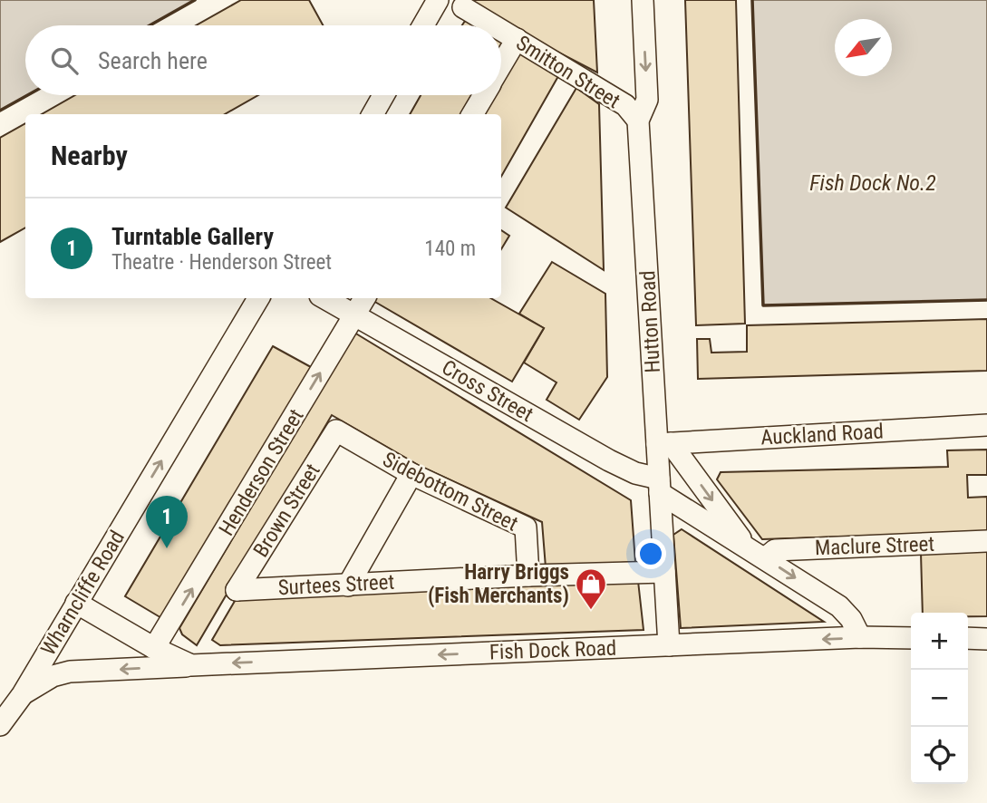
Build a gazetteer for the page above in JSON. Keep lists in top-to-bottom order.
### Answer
{
  "streets": {
    "street": [
      "Smitton Street",
      "Hutton Road",
      "Cross Street",
      "Auckland Road",
      "Henderson Street",
      "Sidebottom Street",
      "Brown Street",
      "Maclure Street",
      "Surtees Street",
      "Wharncliffe Road",
      "Fish Dock Road"
    ]
  },
  "crossings": [
    ["Smitton Street", "Hutton Road"],
    ["Hutton Road", "Cross Street"],
    ["Hutton Road", "Auckland Road"],
    ["Hutton Road", "Surtees Street"],
    ["Hutton Road", "Fish Dock Road"],
    ["Cross Street", "Auckland Road"],
    ["Cross Street", "Henderson Street"],
    ["Cross Street", "Maclure Street"],
    ["Cross Street", "Fish Dock Road"],
    ["Henderson Street", "Fish Dock Road"],
    ["Sidebottom Street", "Brown Street"],
    ["Sidebottom Street", "Surtees Street"],
    ["Brown Street", "Surtees Street"],
    ["Wharncliffe Road", "Fish Dock Road"]
  ],
  "one_way": ["Wharncliffe Road", "Fish Dock Road"],
  "water": ["Fish Dock No.2"],
  "places": {
    "shop": ["Harry Briggs (Fish Merchants)"]
  },
  "north": "bottom left",
  "page": {
    "search": "Search here",
    "heading": "Nearby",
    "list": [
      {
        "mark": "1",
        "name": "Turntable Gallery",
        "note": "Theatre · Henderson Street",
        "value": "140 m"
      }
    ],
    "pins": "1",
    "map_buttons": ["+", "−"]
  }
}
